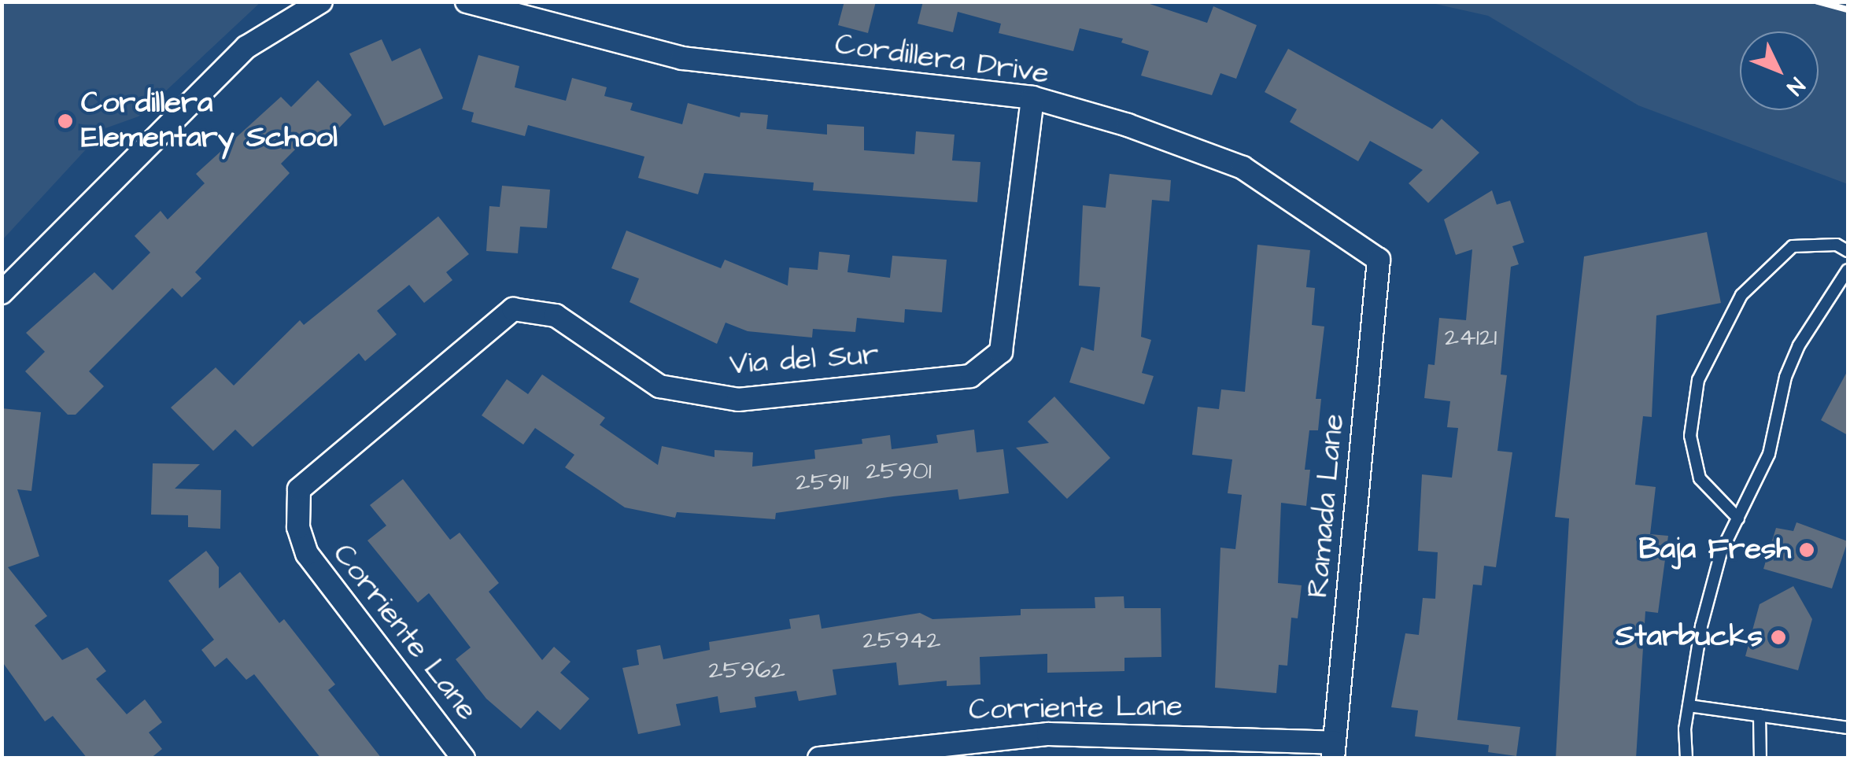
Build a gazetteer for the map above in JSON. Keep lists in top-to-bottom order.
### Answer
{
  "streets": {
    "street": [
      "Cordillera Drive",
      "Via del Sur",
      "Ramada Lane",
      "Corriente Lane"
    ]
  },
  "crossings": [
    ["Cordillera Drive", "Via del Sur"],
    ["Cordillera Drive", "Ramada Lane"],
    ["Via del Sur", "Corriente Lane"],
    ["Ramada Lane", "Corriente Lane"]
  ],
  "places": ["Cordillera Elementary School", "Baja Fresh", "Starbucks"],
  "house_numbers": [
    "24121",
    "25901",
    "25911",
    "25942",
    "25962"
  ],
  "north": "bottom right"
}
